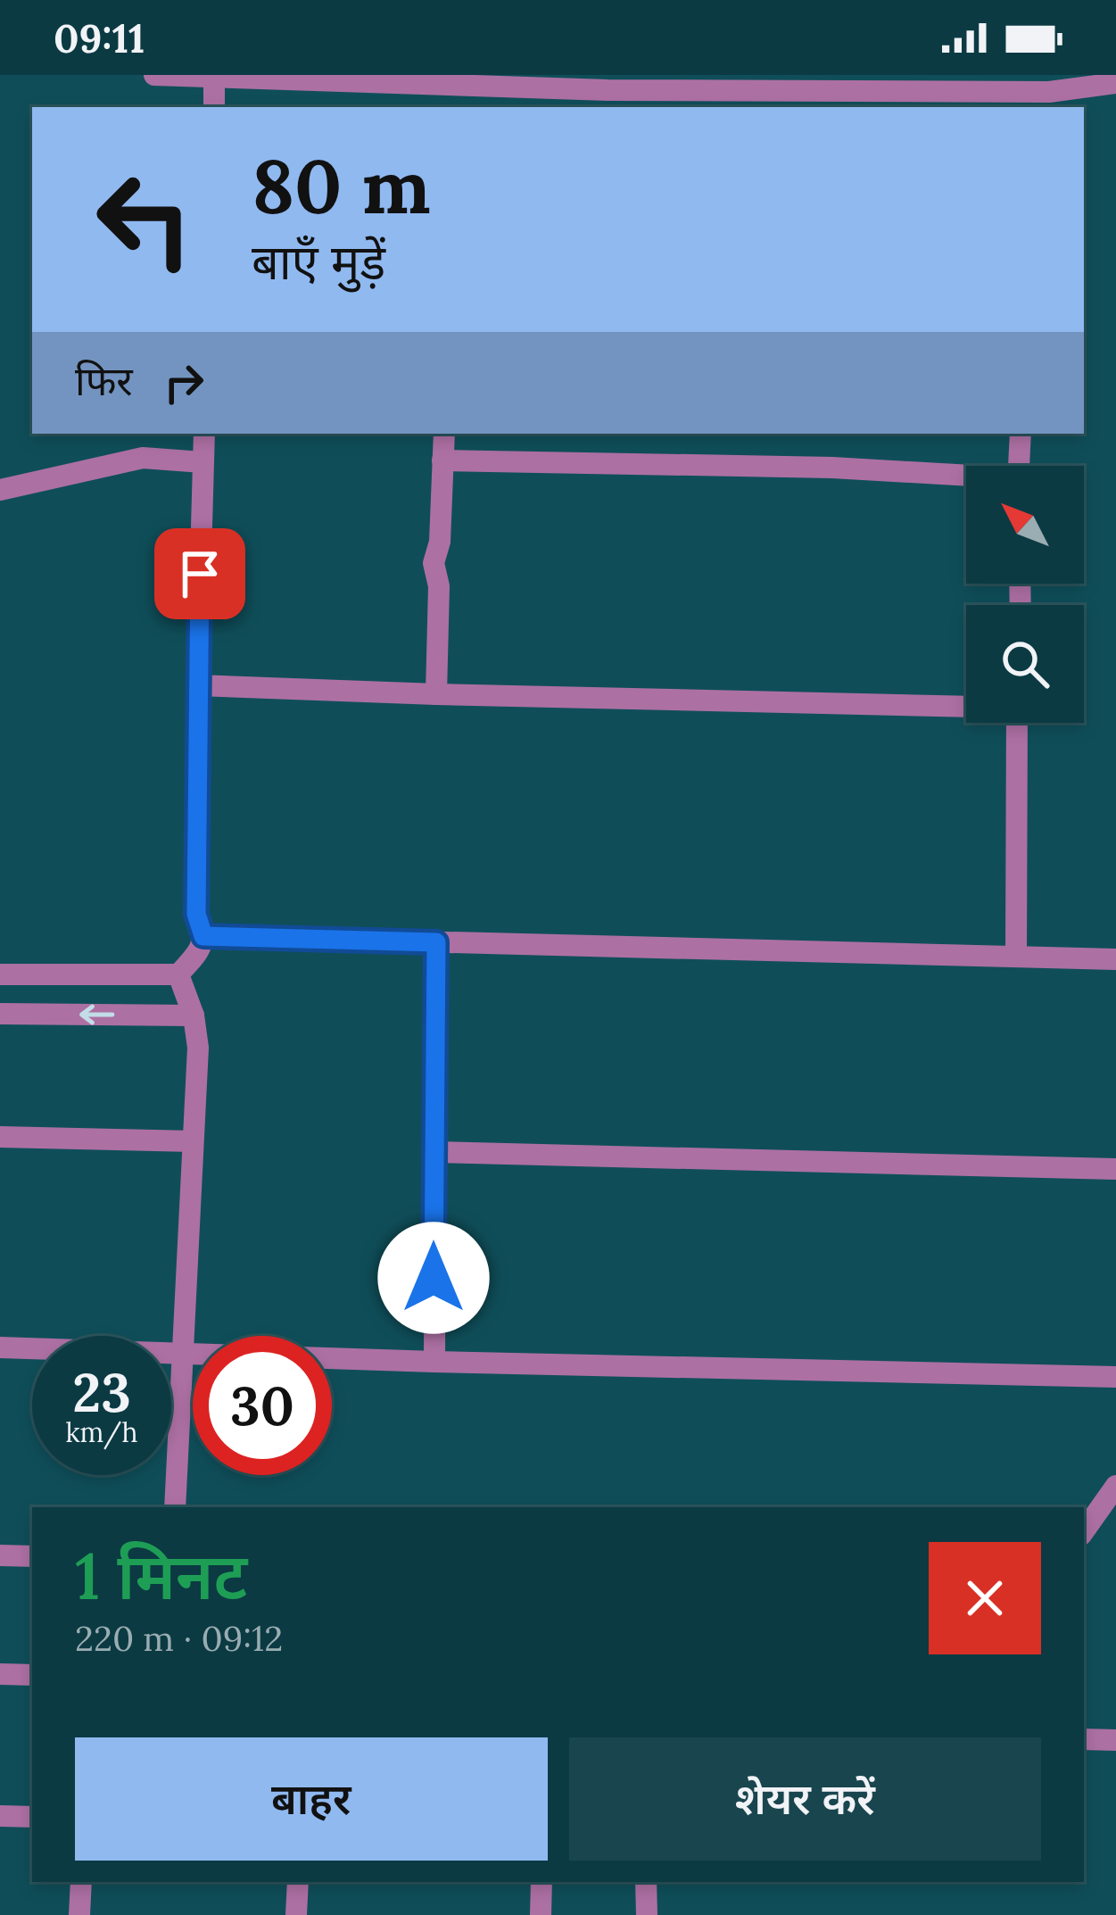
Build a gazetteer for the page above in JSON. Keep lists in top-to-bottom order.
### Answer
{
  "north": "top left",
  "page": {
    "status": "09:11",
    "turn": ["80 m", "बाएँ मुड़ें"],
    "then": "फिर",
    "speed": "23 km/h",
    "limit": "30",
    "heading": ["1 मिनट", "220 m · 09:12"],
    "buttons": ["बाहर", "शेयर करें"]
  }
}
